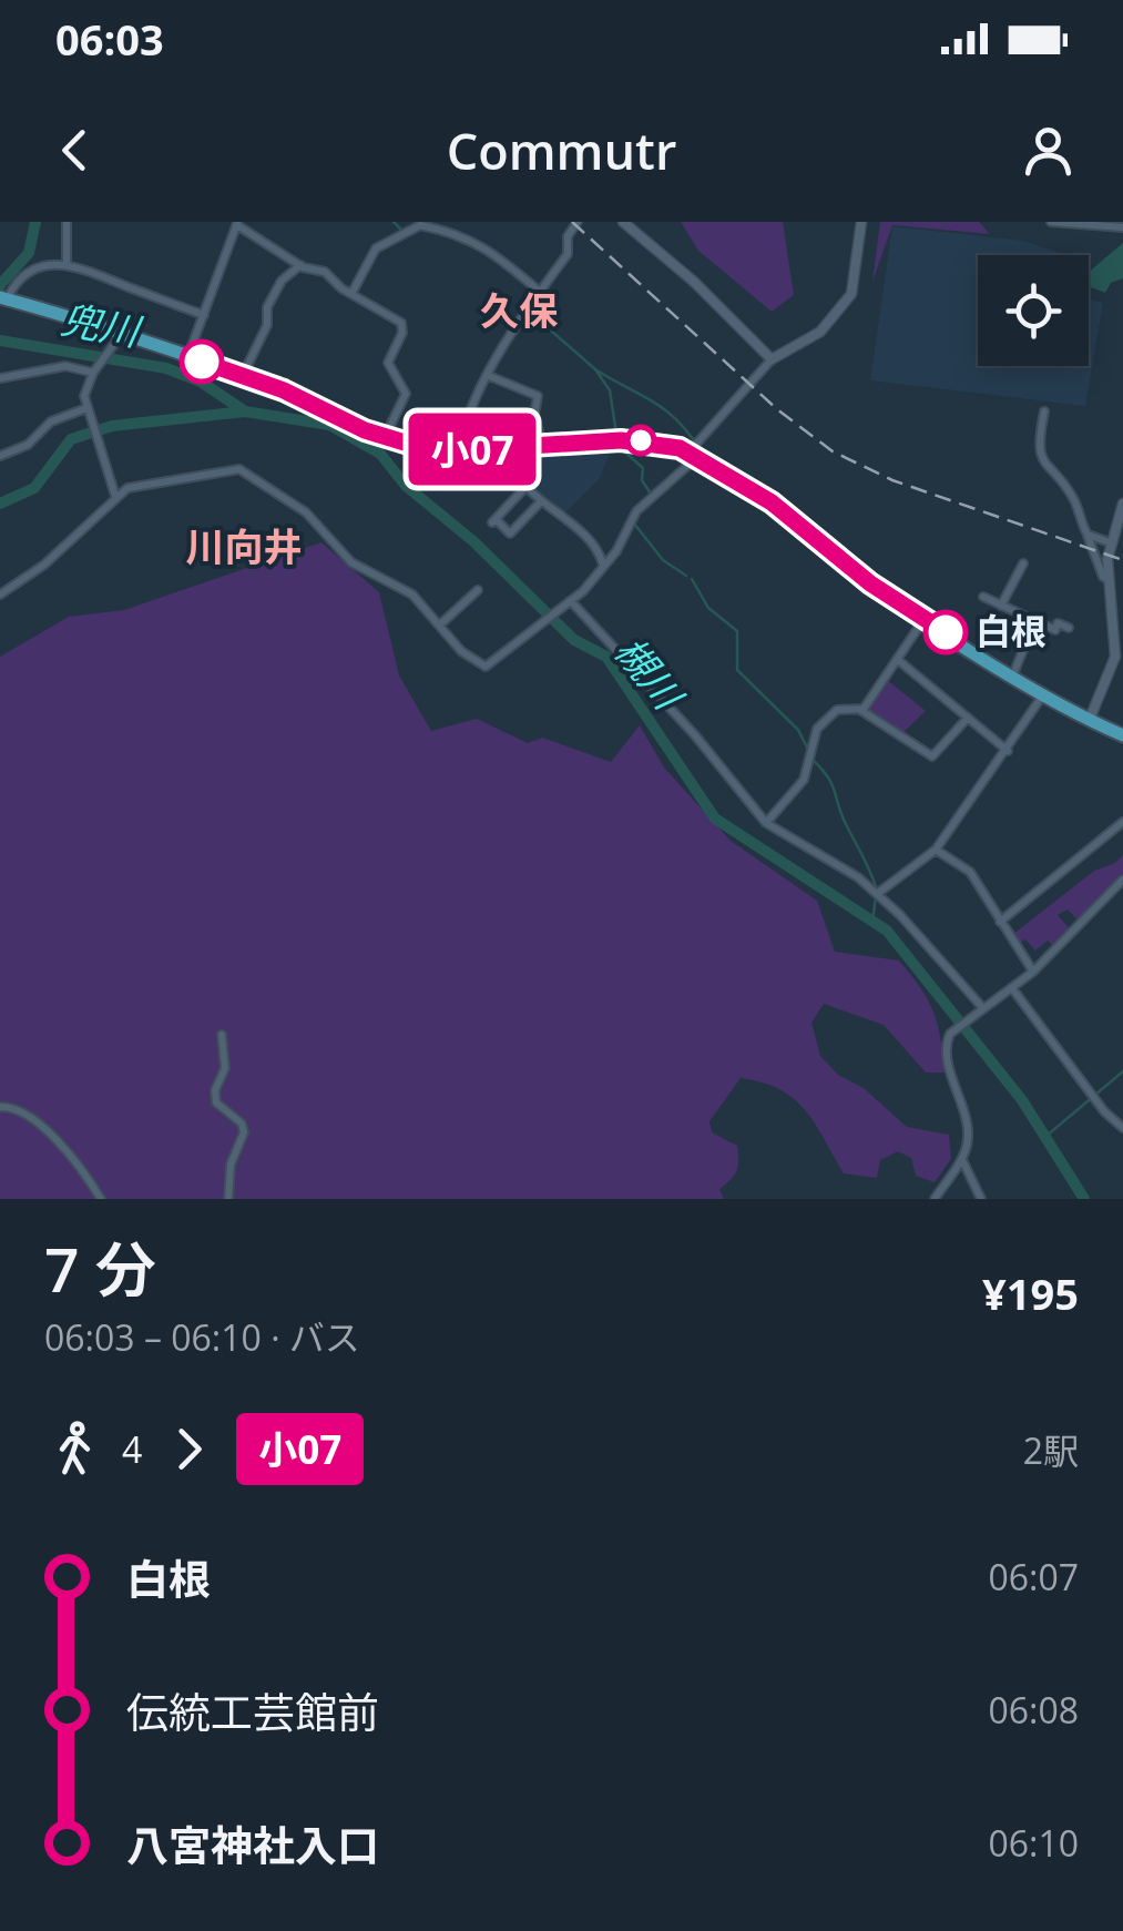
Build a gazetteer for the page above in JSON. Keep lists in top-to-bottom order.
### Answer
{
  "districts": ["久保", "川向井"],
  "water": ["兜川", "槻川"],
  "places": ["白根"],
  "lines": ["bus line 小07"],
  "page": {
    "status": "06:03",
    "header": "Commutr",
    "on_map": "小07",
    "heading": ["7 分", "06:03 – 06:10 · バス", "¥195"],
    "legs": ["4", "小07", "2駅"],
    "list": [
      {
        "name": "白根",
        "value": "06:07"
      },
      {
        "name": "伝統工芸館前",
        "value": "06:08"
      },
      {
        "name": "八宮神社入口",
        "value": "06:10"
      }
    ]
  }
}
